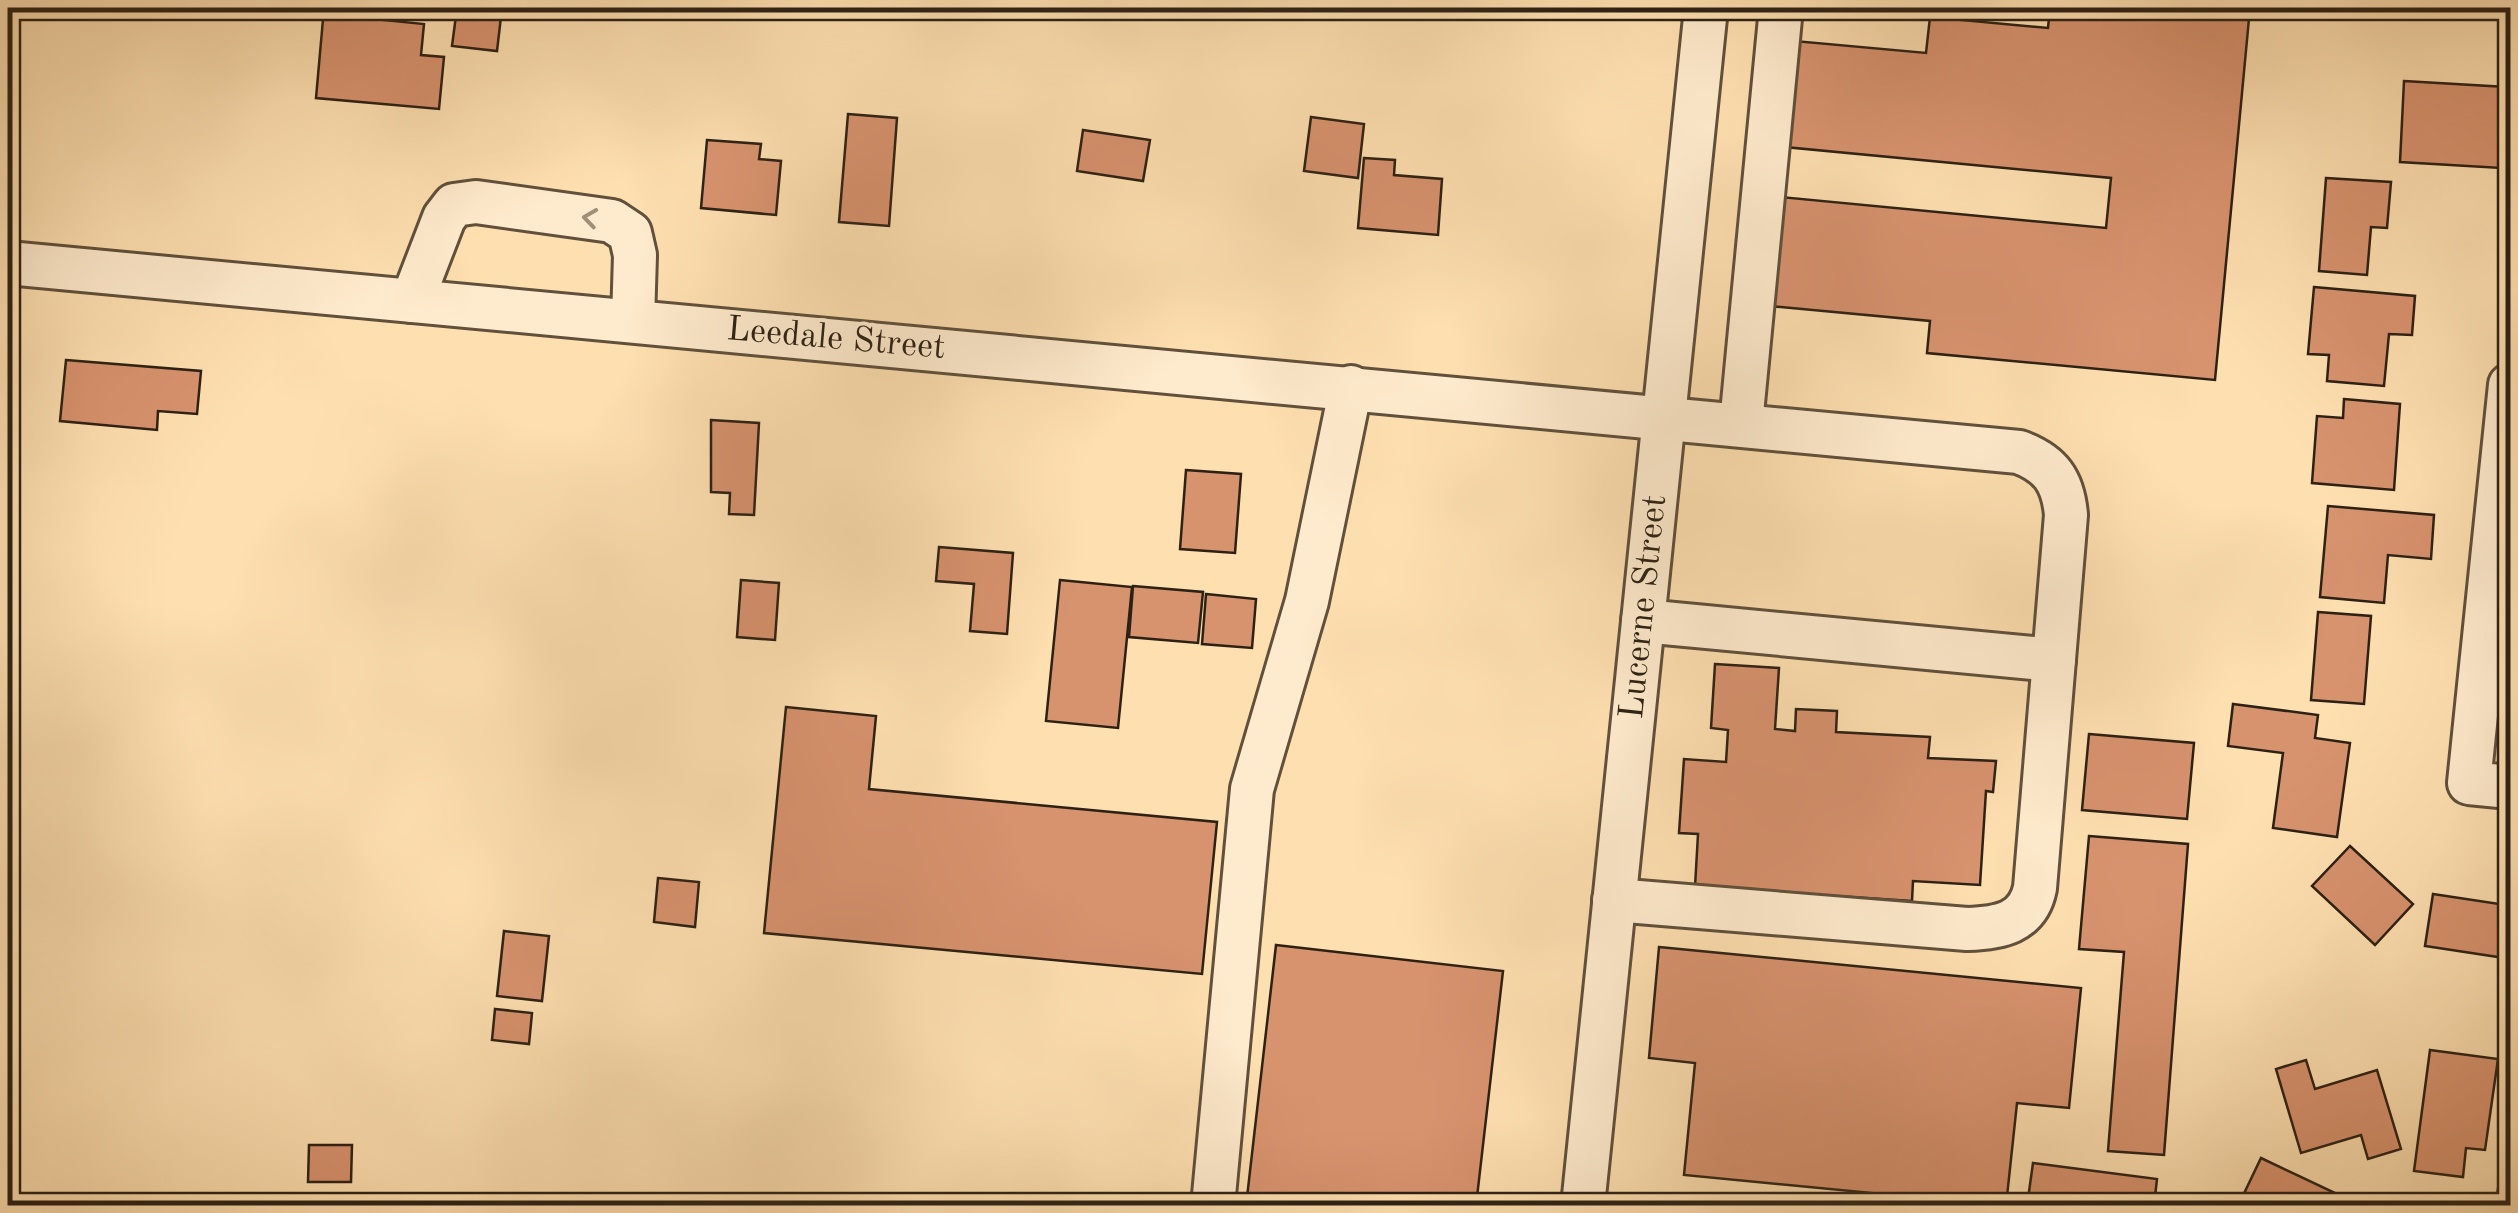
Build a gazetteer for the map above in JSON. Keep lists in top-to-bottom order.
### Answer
{
  "streets": {
    "street": ["Leedale Street", "Lucerne Street"]
  },
  "crossings": [
    ["Leedale Street", "Lucerne Street"]
  ]
}
